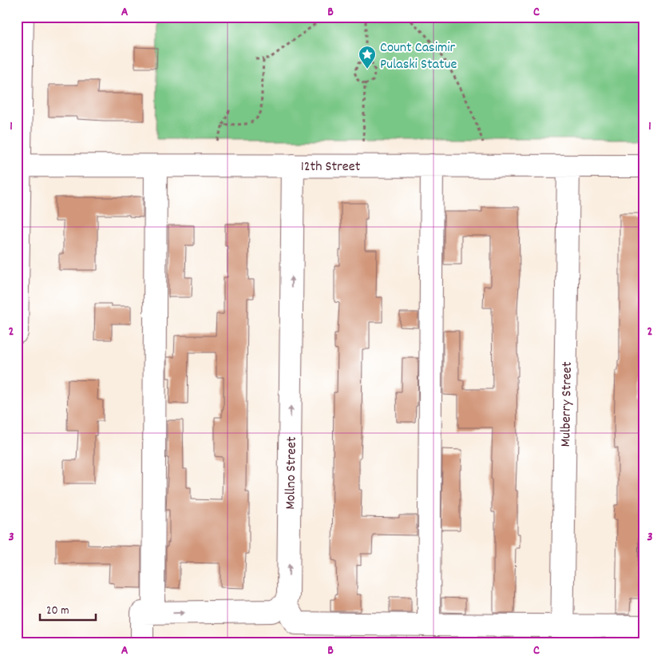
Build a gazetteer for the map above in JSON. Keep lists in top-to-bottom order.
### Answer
{
  "streets": {
    "street": ["12th Street", "Mulberry Street", "Mollno Street"]
  },
  "crossings": [
    ["12th Street", "Mulberry Street"],
    ["12th Street", "Mollno Street"]
  ],
  "places": {
    "place": ["Count Casimir Pulaski Statue"]
  },
  "scale_bar": "20 m",
  "grid": {
    "columns": ["A", "B", "C"],
    "rows": ["1", "2", "3"]
  }
}
